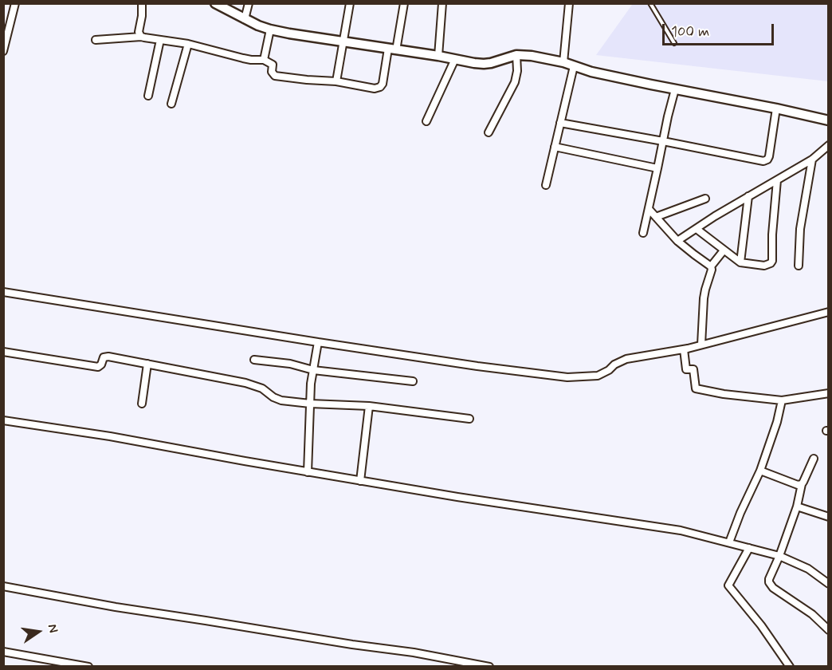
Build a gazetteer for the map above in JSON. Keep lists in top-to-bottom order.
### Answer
{
  "scale_bar": "100 m",
  "north": "right"
}
